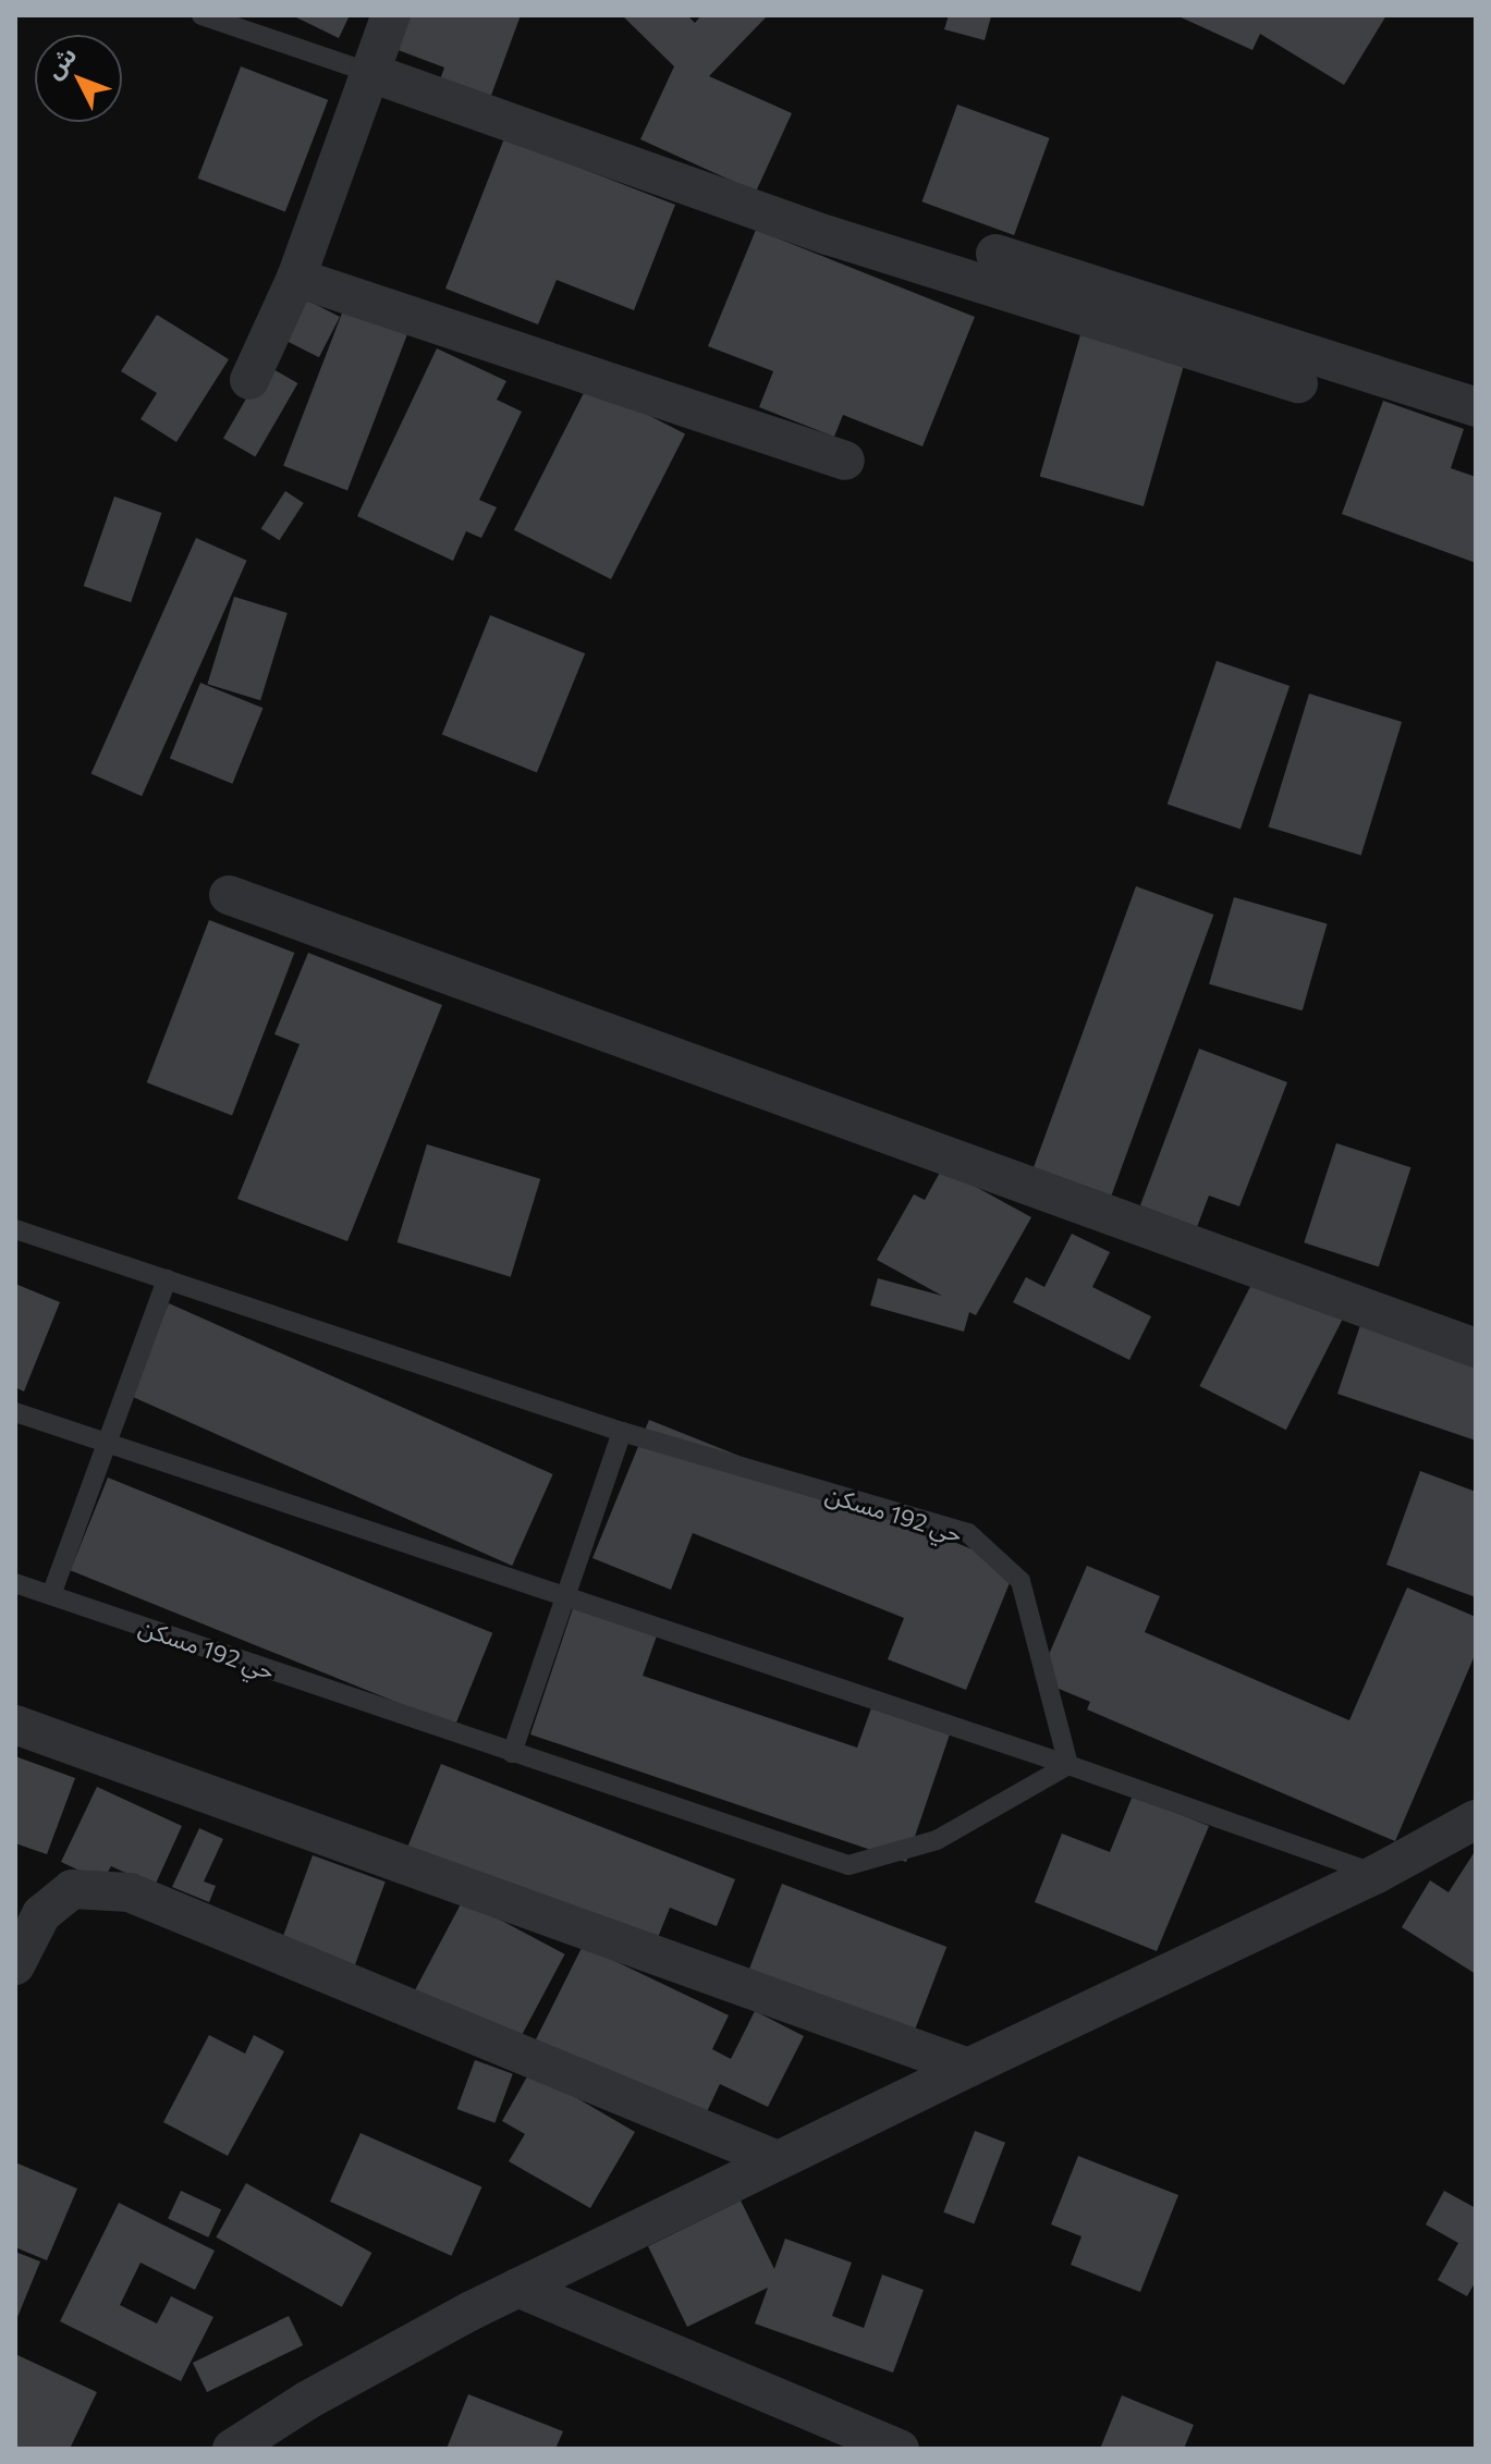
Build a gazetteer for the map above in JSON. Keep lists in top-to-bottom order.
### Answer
{
  "streets": {
    "lane": ["حي 192 مسكن"]
  },
  "north": "top left"
}
